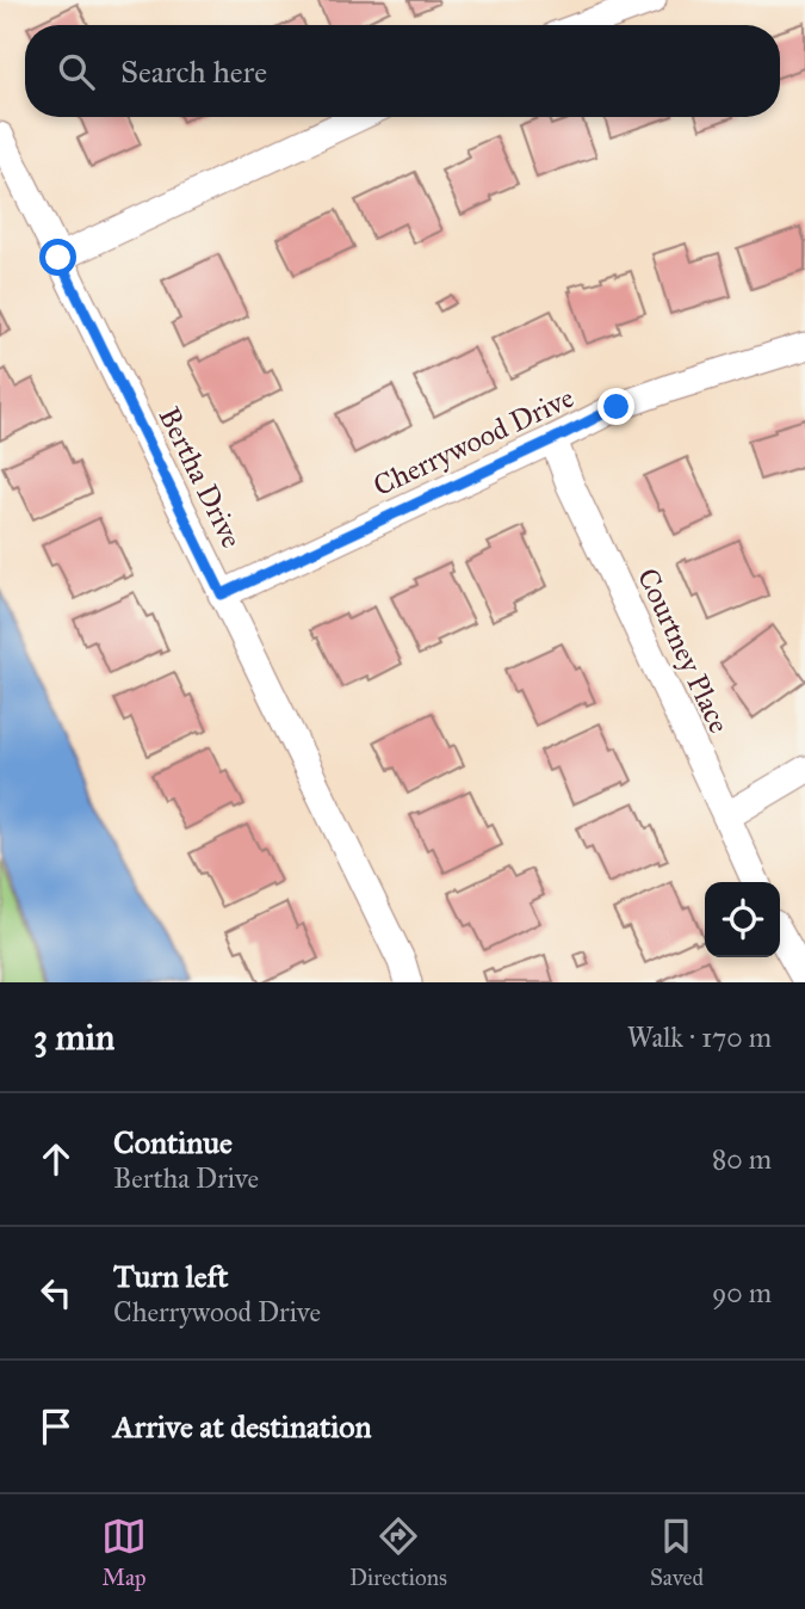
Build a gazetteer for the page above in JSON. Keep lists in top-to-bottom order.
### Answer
{
  "streets": {
    "street": ["Cherrywood Drive", "Bertha Drive", "Courtney Place"]
  },
  "crossings": [
    ["Cherrywood Drive", "Bertha Drive"],
    ["Cherrywood Drive", "Courtney Place"]
  ],
  "page": {
    "search": "Search here",
    "heading": ["3 min", "Walk · 170 m"],
    "list": [
      ["Continue", "Bertha Drive", "80 m"],
      ["Turn left", "Cherrywood Drive", "90 m"],
      "Arrive at destination"
    ],
    "nav": ["Map", "Directions", "Saved"]
  }
}
